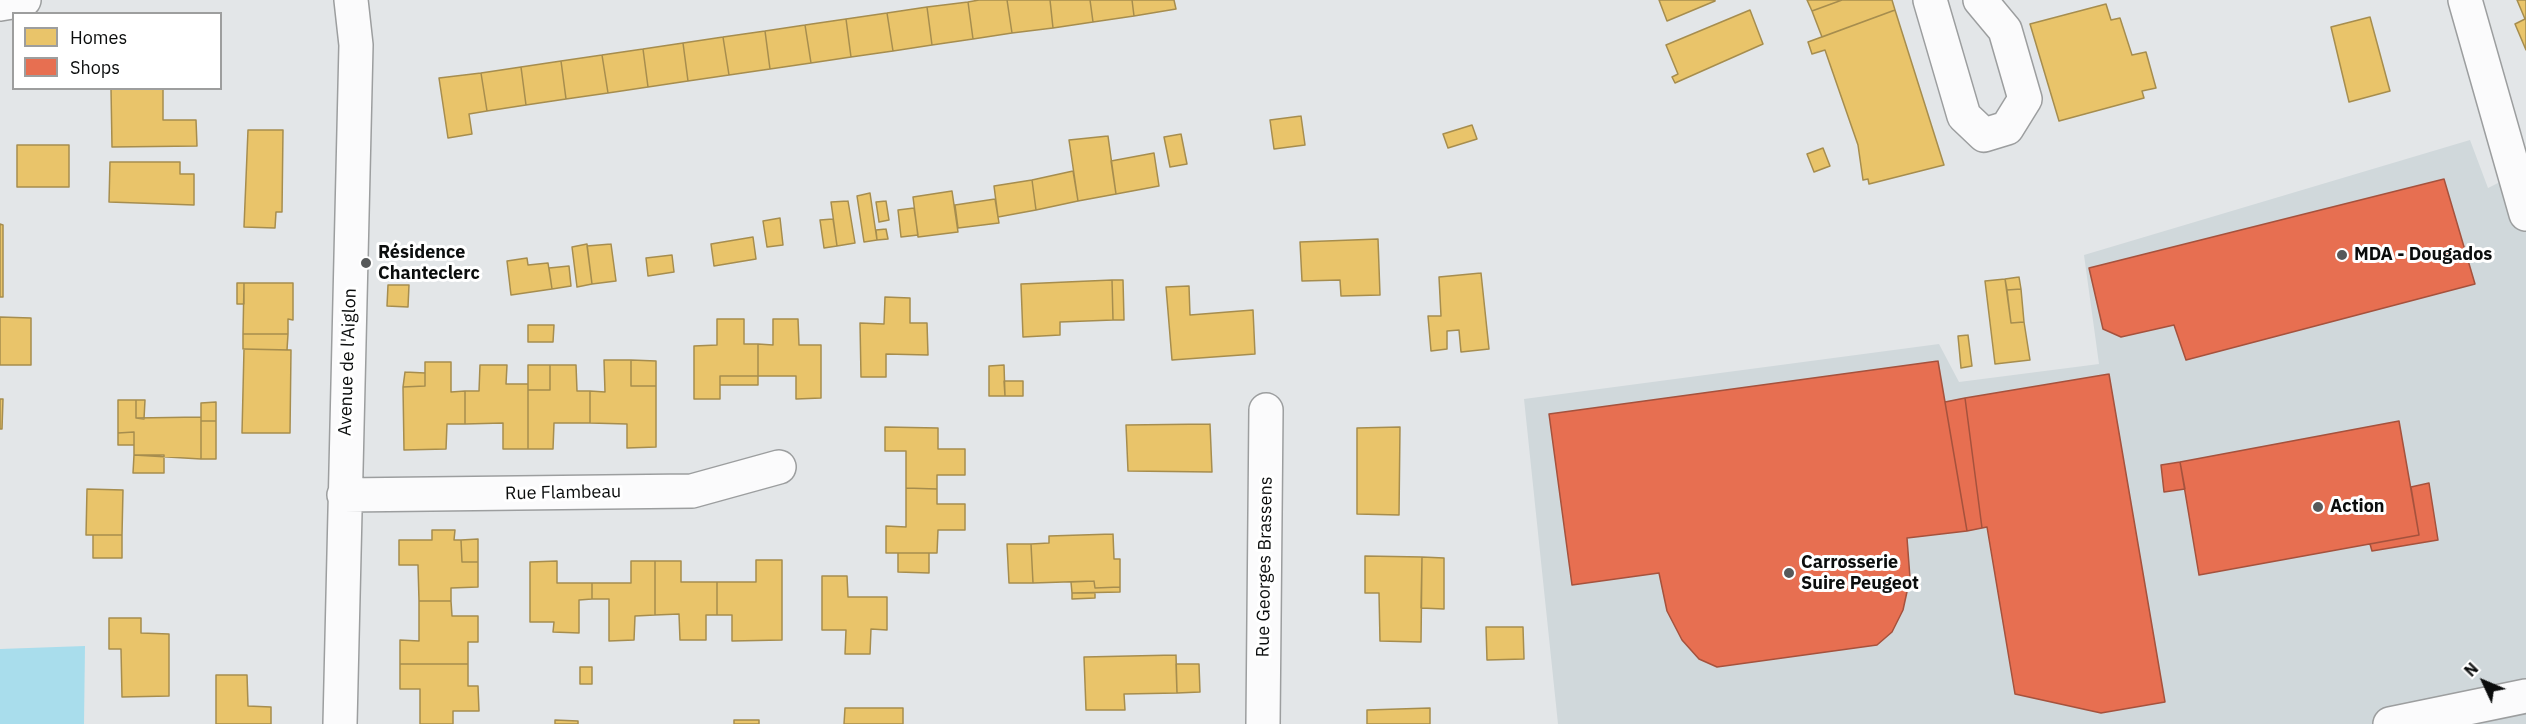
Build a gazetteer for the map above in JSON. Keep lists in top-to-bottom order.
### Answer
{
  "streets": {
    "street": ["Avenue de l'Aiglon", "Rue Flambeau", "Rue Georges Brassens"]
  },
  "crossings": [
    ["Avenue de l'Aiglon", "Rue Flambeau"]
  ],
  "places": [
    "MDA - Dougados",
    "Résidence Chanteclerc",
    "Action",
    "Carrosserie Suire Peugeot"
  ],
  "legend": ["Homes", "Shops"],
  "north": "top left"
}
